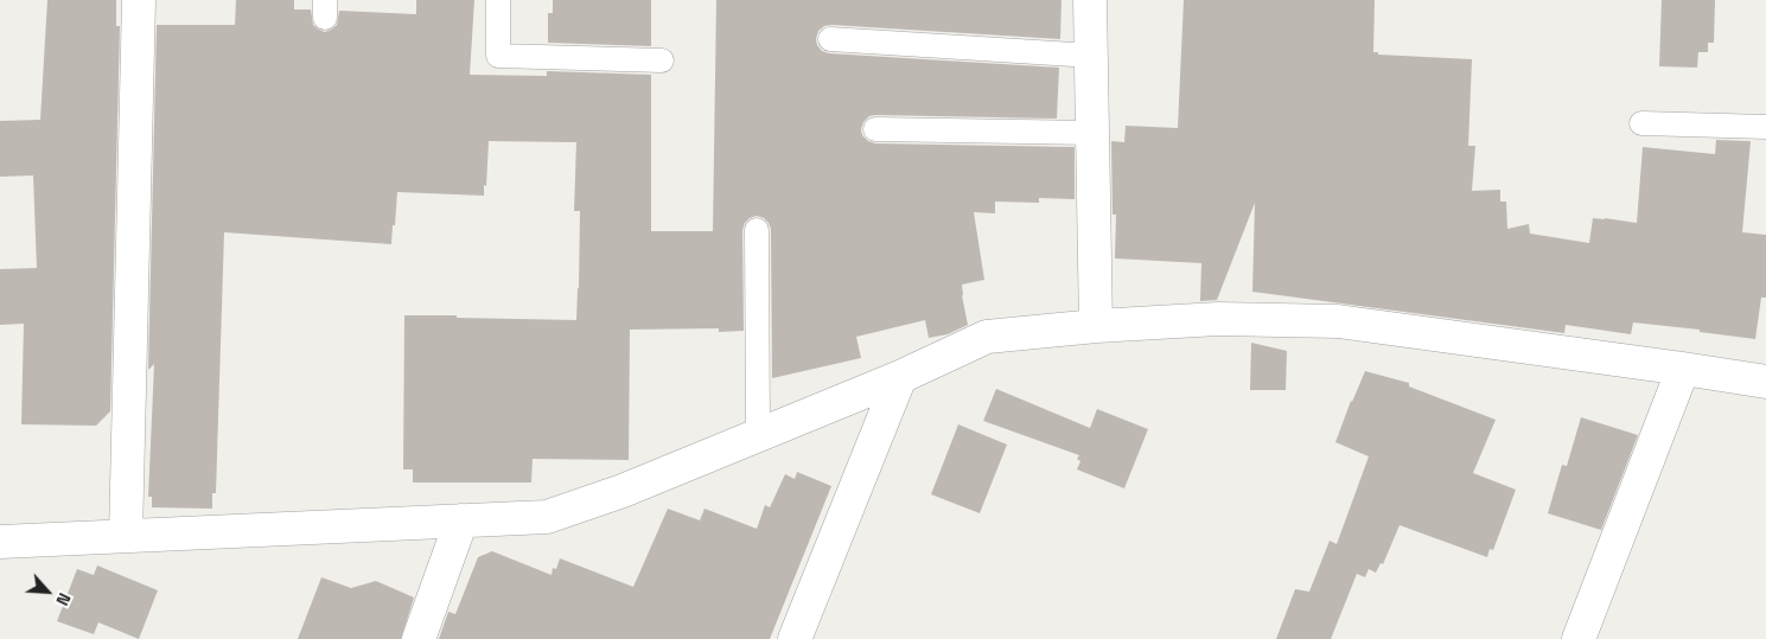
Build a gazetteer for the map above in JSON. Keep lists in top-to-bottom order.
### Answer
{
  "north": "bottom right"
}
